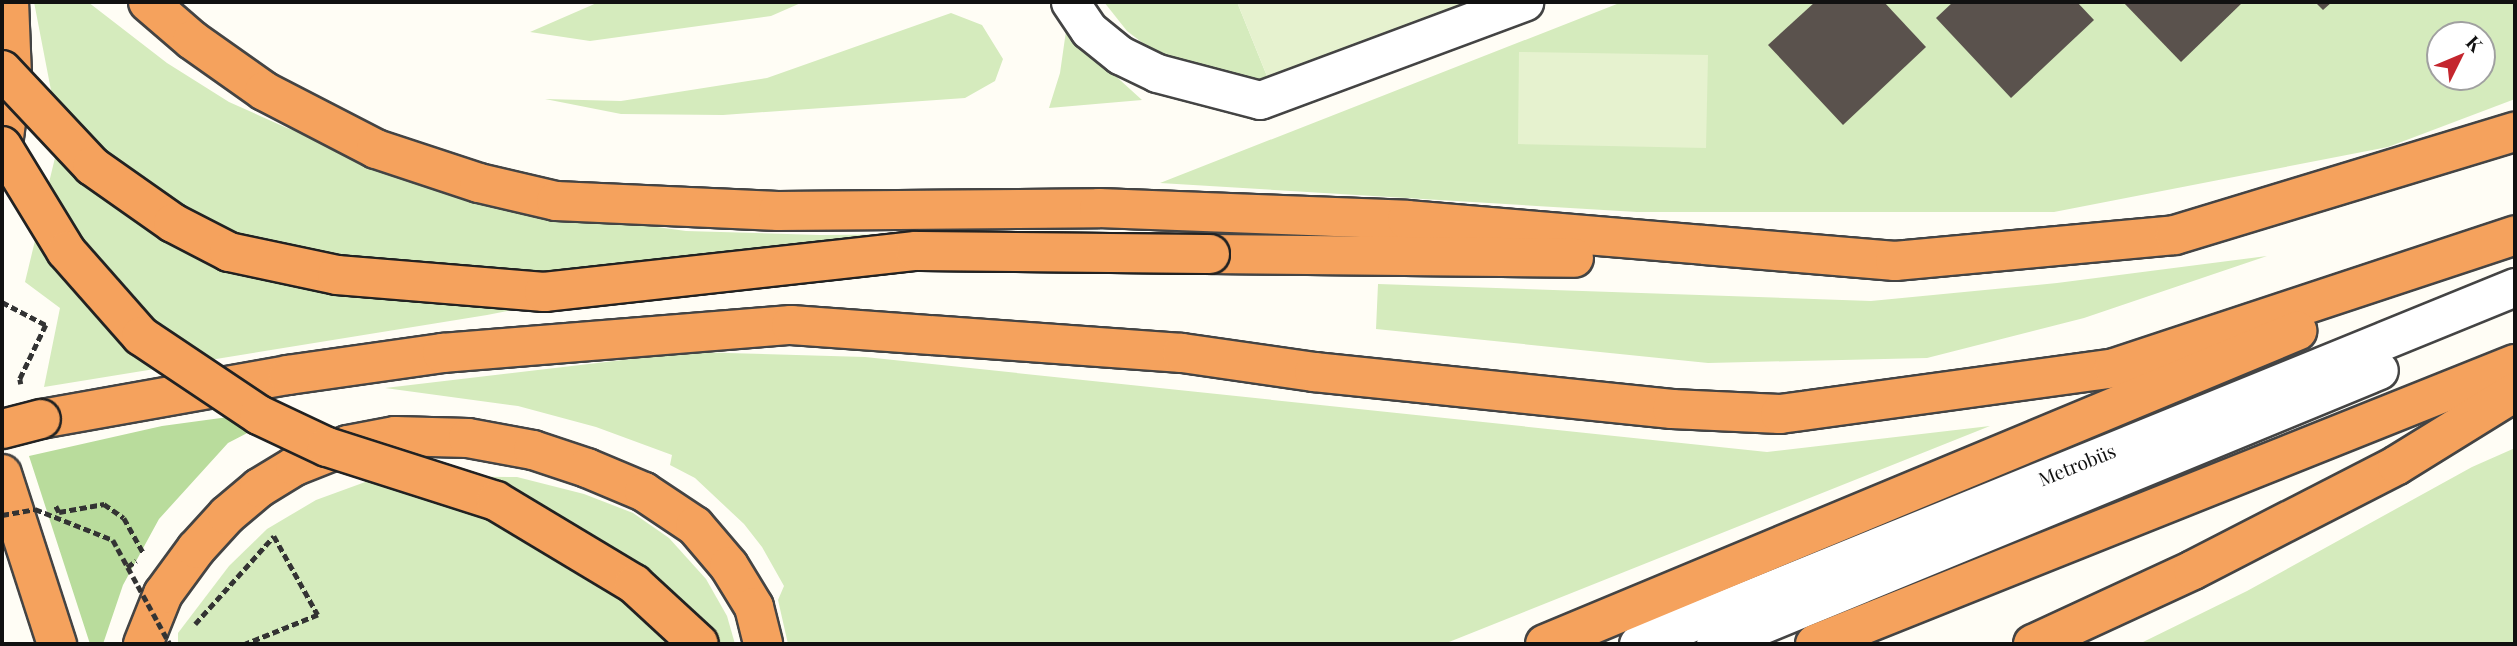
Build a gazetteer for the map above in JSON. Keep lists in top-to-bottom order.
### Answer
{
  "streets": {
    "street": ["Metrobüs"]
  },
  "north": "top right"
}
